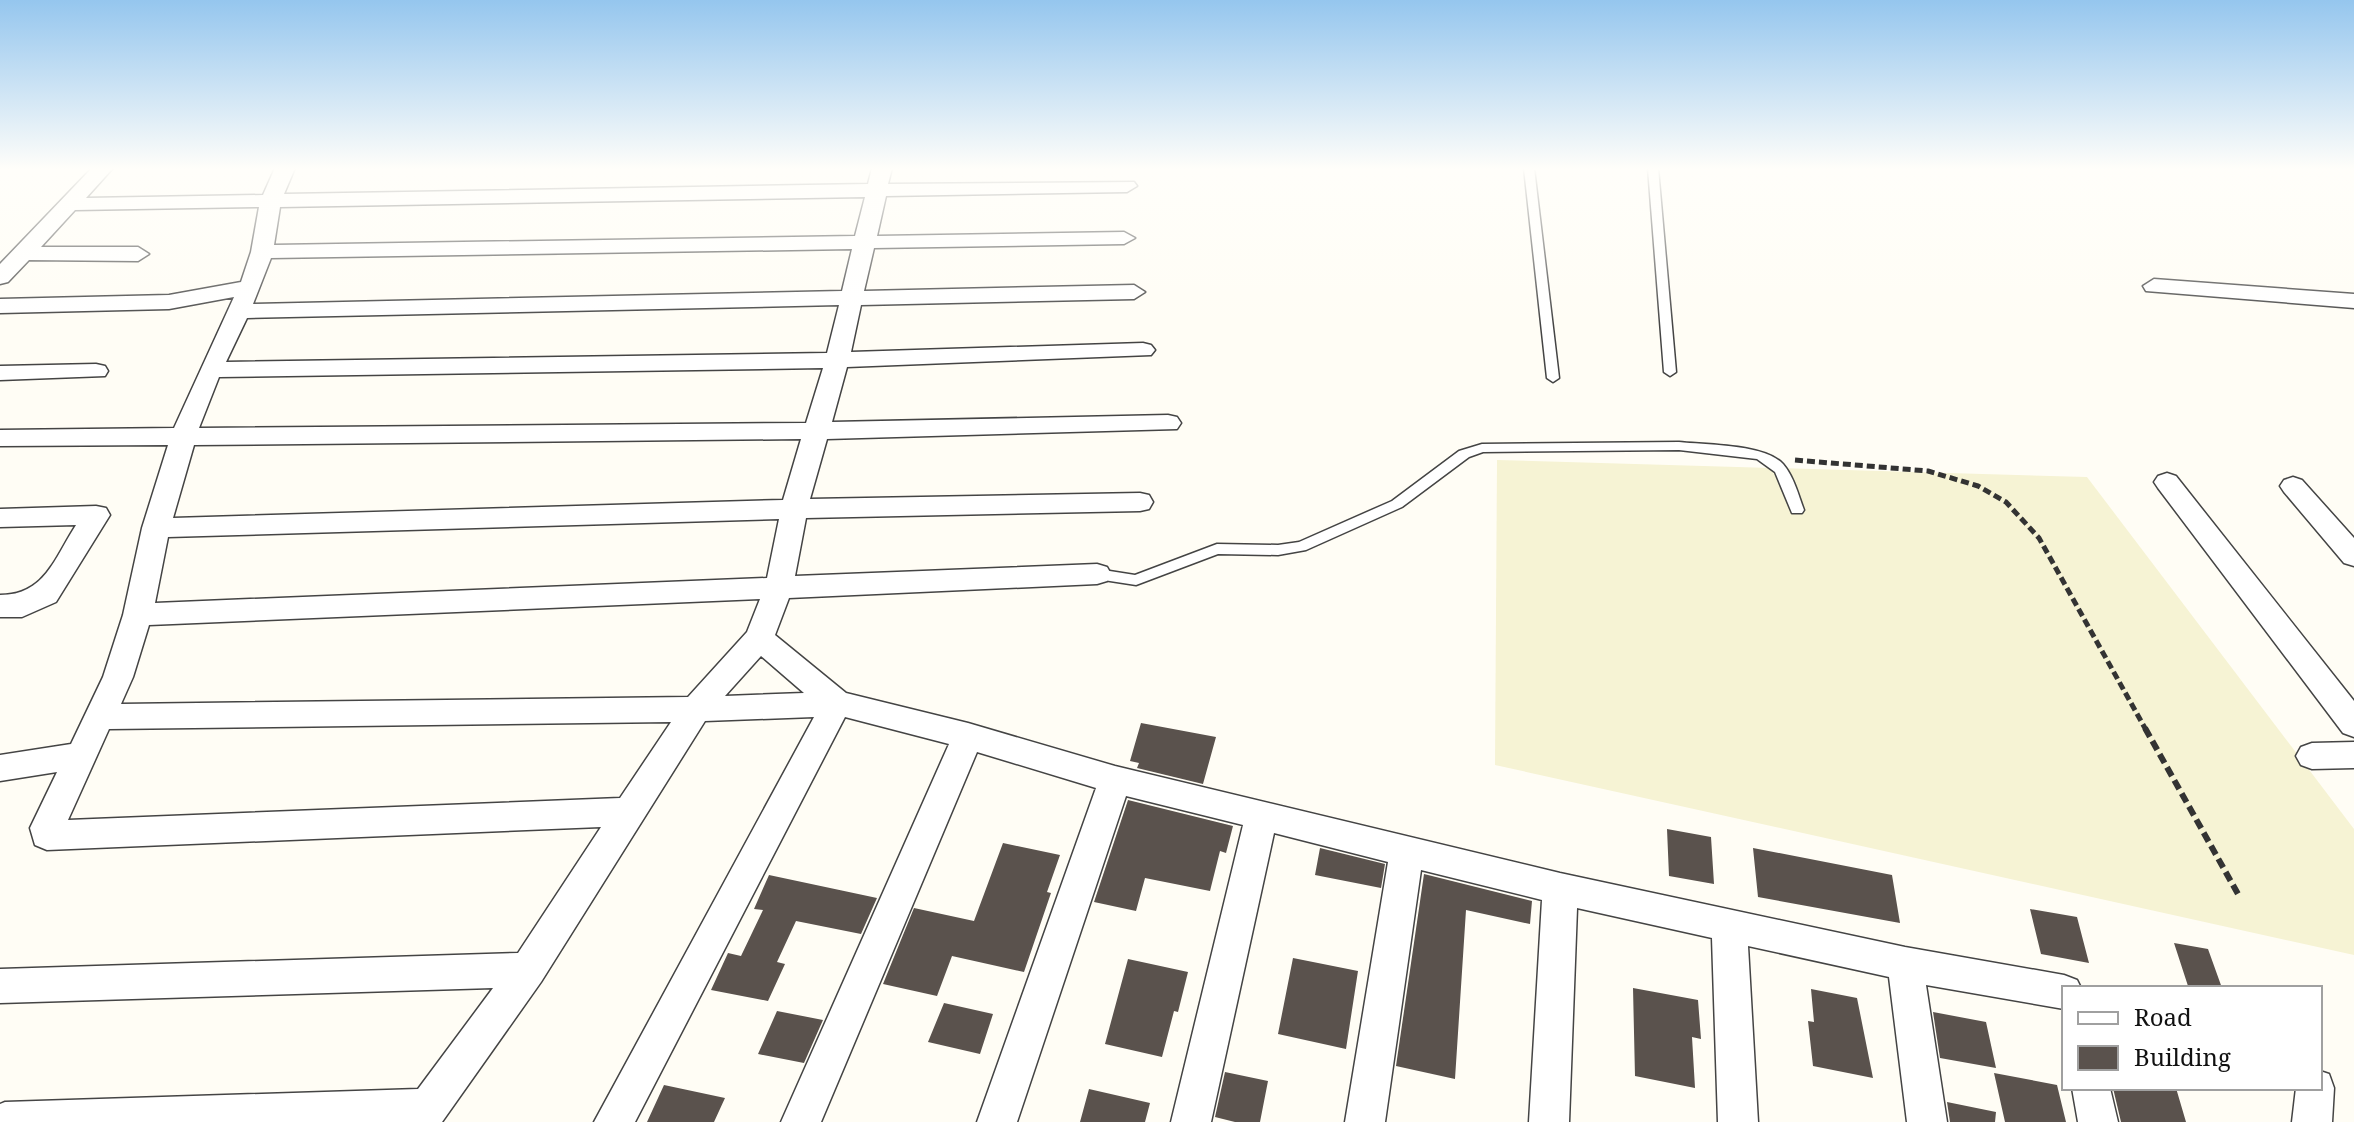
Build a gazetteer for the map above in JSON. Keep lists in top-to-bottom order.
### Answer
{
  "legend": ["Road", "Building"]
}
